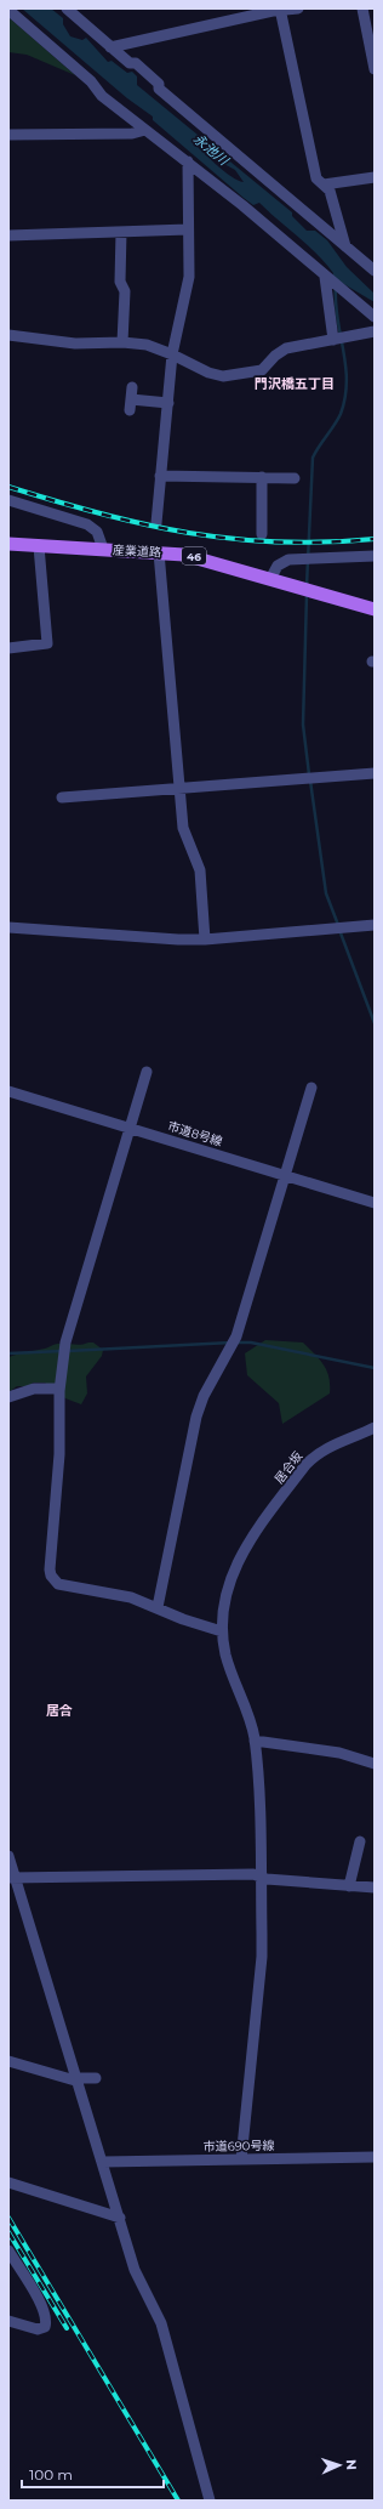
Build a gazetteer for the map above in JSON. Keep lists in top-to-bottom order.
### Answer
{
  "streets": {
    "main road": ["産業道路", "46"],
    "street": ["市道8号線", "居合坂", "市道690号線"]
  },
  "districts": ["門沢橋五丁目", "居合"],
  "water": ["永池川"],
  "scale_bar": "100 m",
  "north": "right"
}
